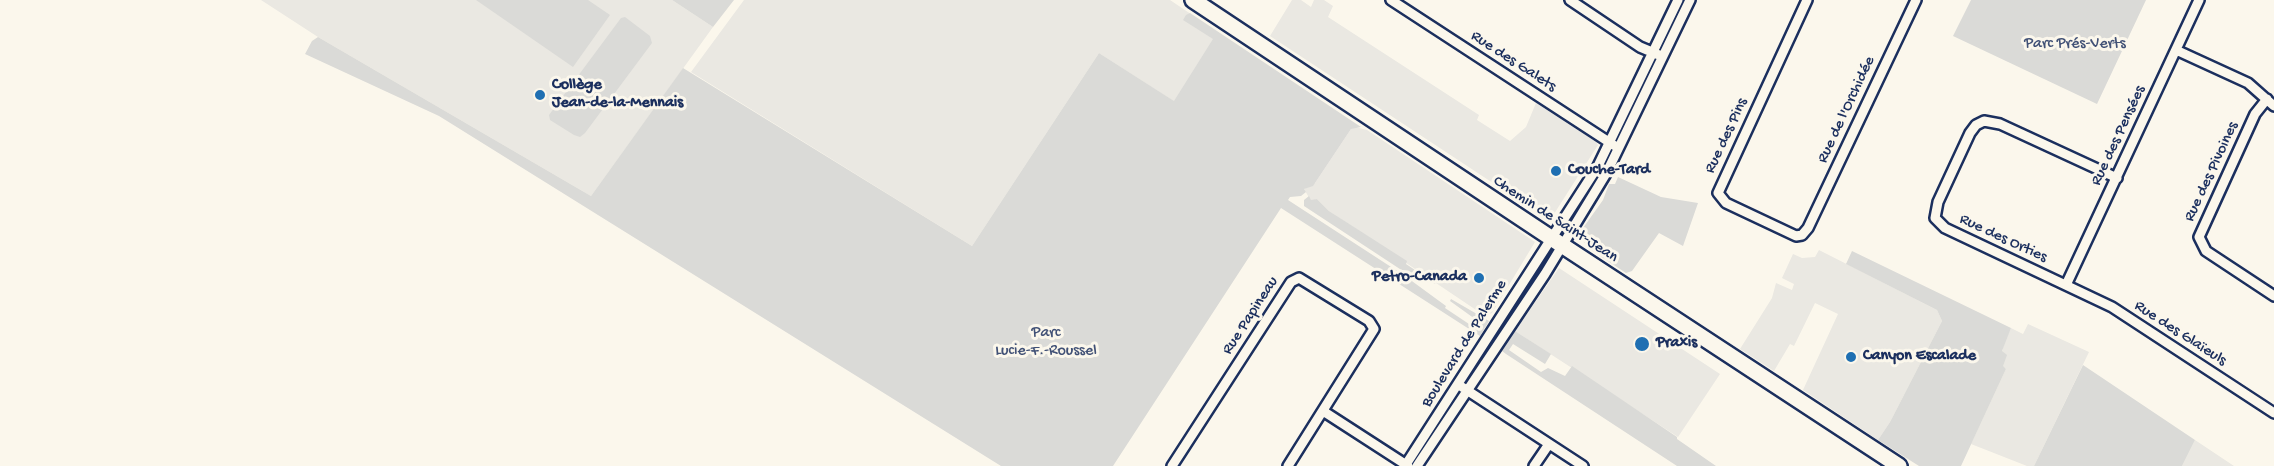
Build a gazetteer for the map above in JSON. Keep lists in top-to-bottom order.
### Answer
{
  "streets": {
    "main road": ["Chemin de Saint-Jean"],
    "street": [
      "Rue des Galets",
      "Rue de l'Orchidée",
      "Rue des Pins",
      "Rue des Pensées",
      "Rue des Pivoines",
      "Rue des Orties",
      "Rue Papineau",
      "Rue des Glaïeuls",
      "Boulevard de Palerme"
    ]
  },
  "crossings": [
    ["Rue de l'Orchidée", "Rue des Pins"],
    ["Rue des Pensées", "Rue des Pivoines"],
    ["Rue des Pensées", "Rue des Orties"],
    ["Rue des Pensées", "Rue des Glaïeuls"],
    ["Chemin de Saint-Jean", "Boulevard de Palerme"],
    ["Rue des Orties", "Rue des Glaïeuls"]
  ],
  "parks": ["Parc Prés-Verts", "Parc Lucie-F.-Roussel"],
  "places": [
    "Collège Jean-de-la-Mennais",
    "Couche-Tard",
    "Petro-Canada",
    "Praxis",
    "Canyon Escalade"
  ]
}
